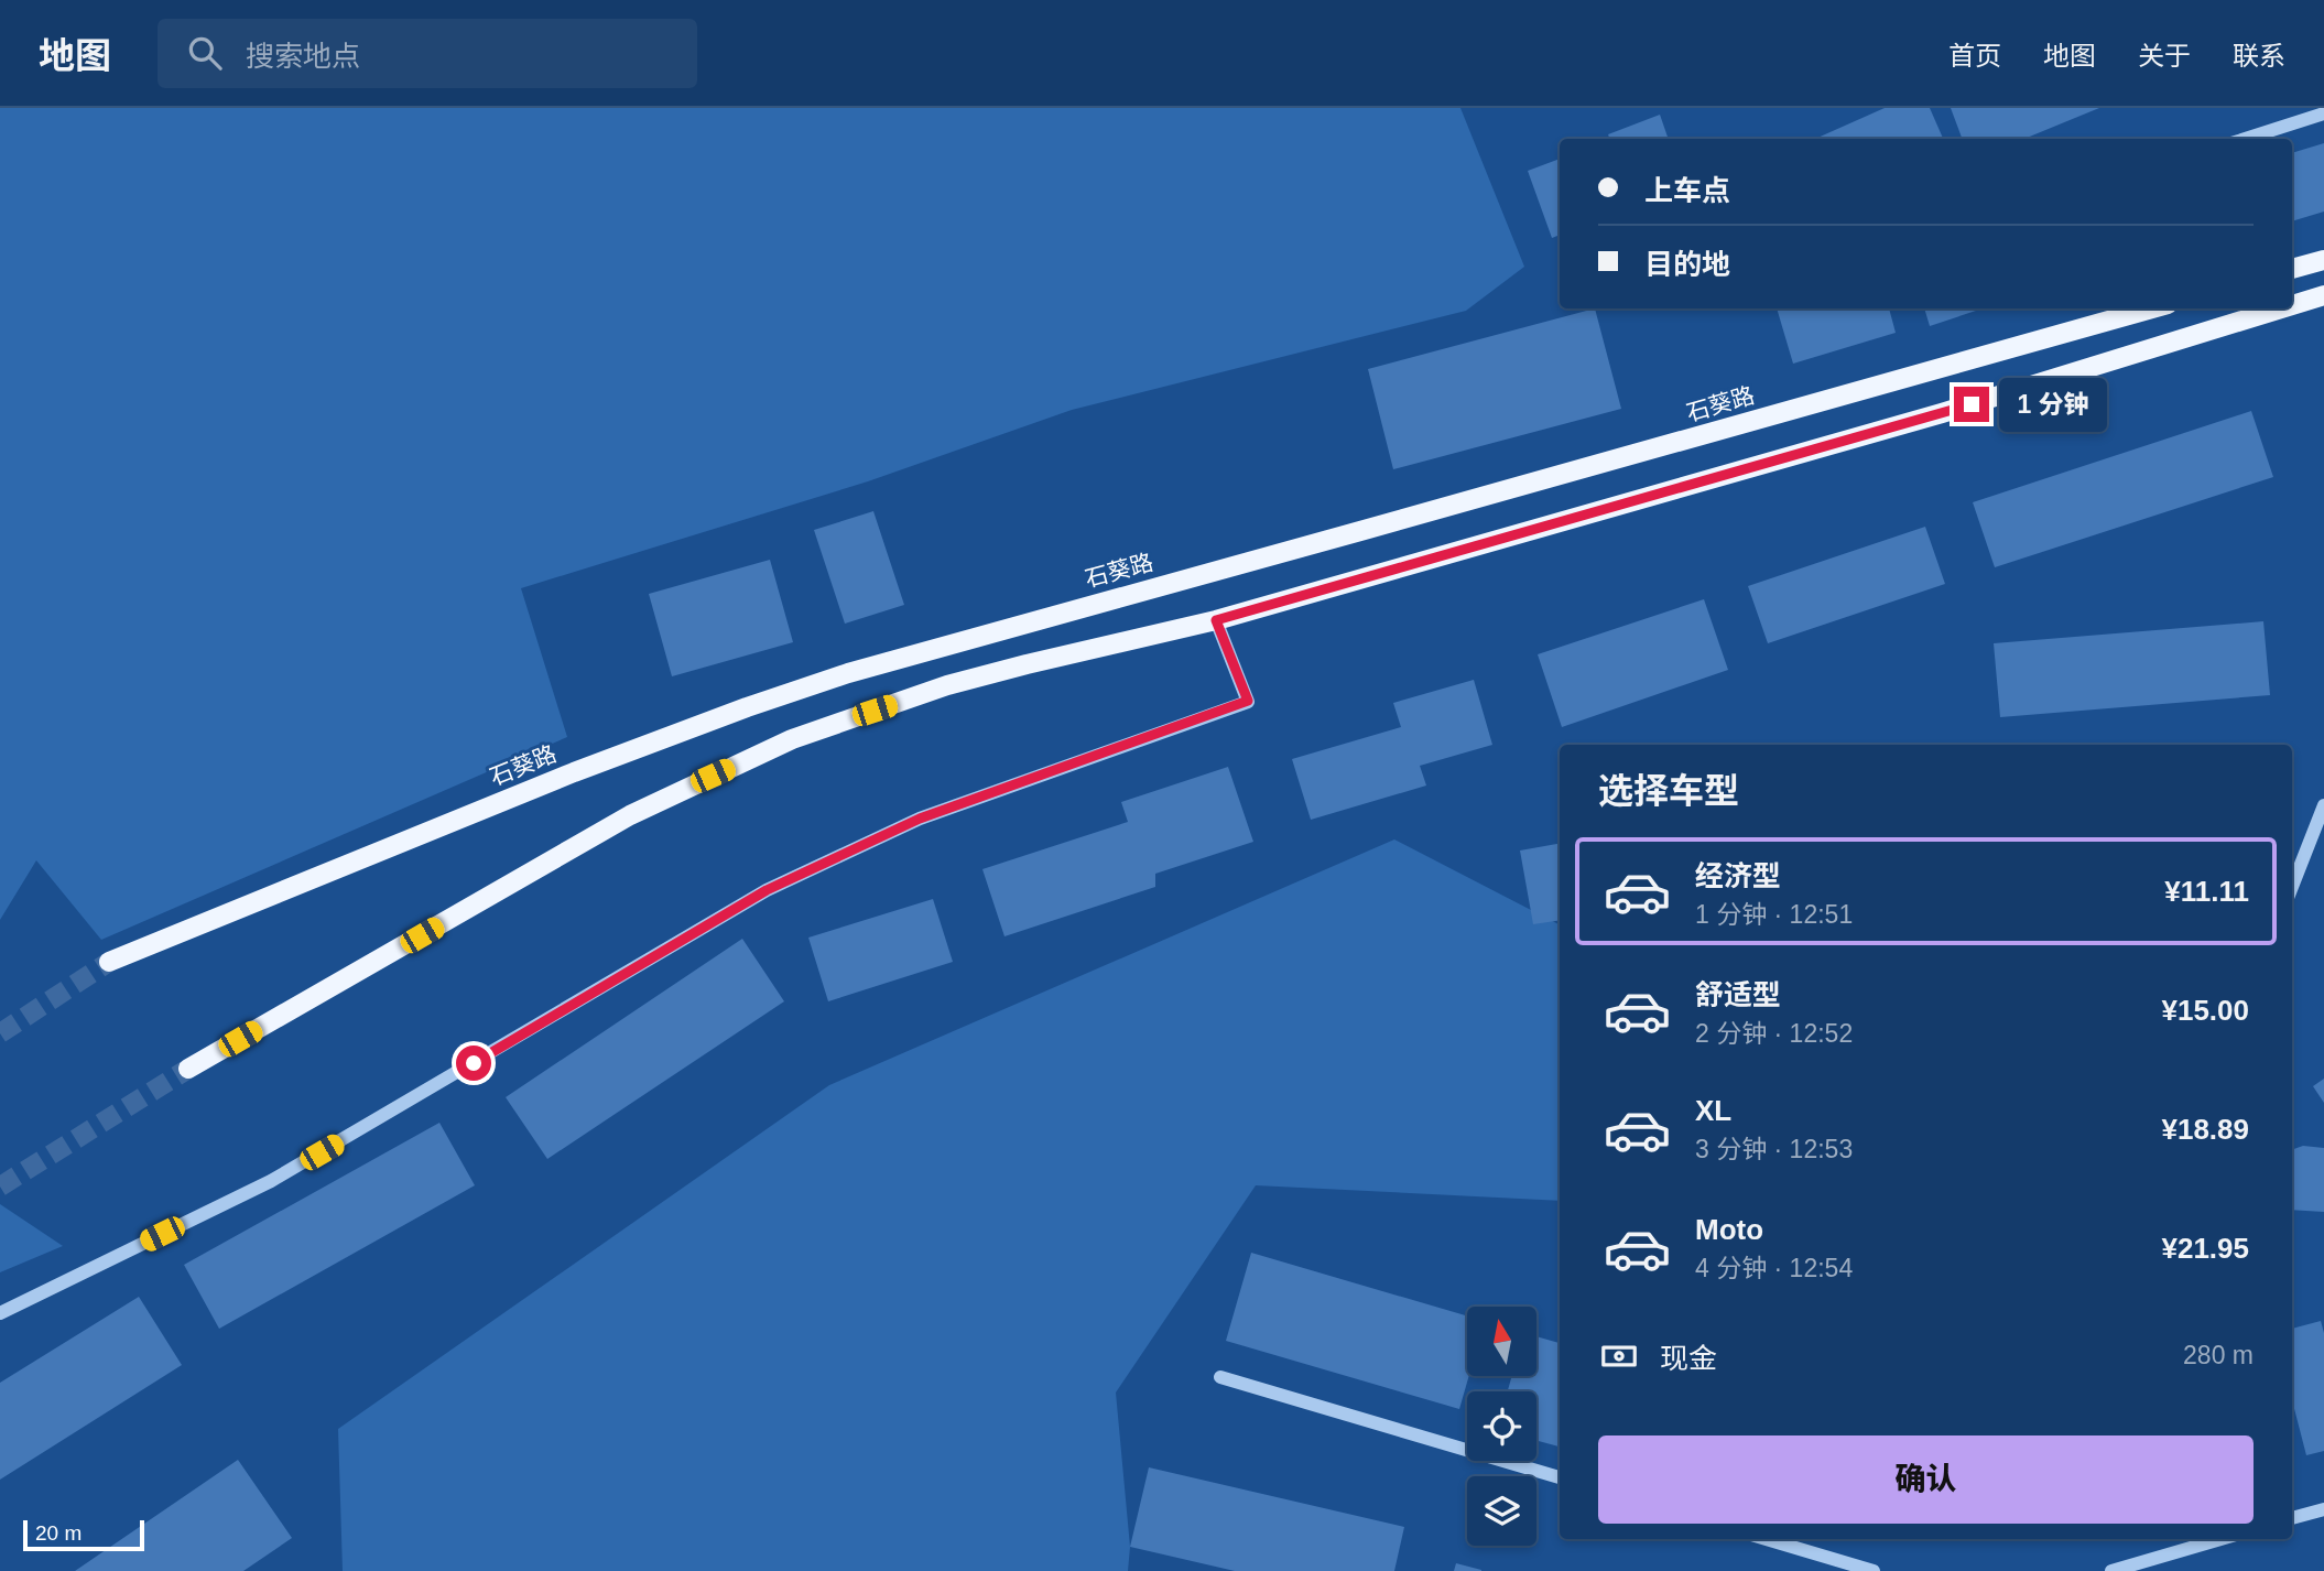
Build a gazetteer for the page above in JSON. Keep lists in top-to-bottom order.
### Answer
{
  "streets": {
    "main road": ["石葵路"]
  },
  "scale_bar": "20 m",
  "north": "top",
  "page": {
    "header": "地图",
    "search": "搜索地点",
    "nav": [
      "首页",
      "地图",
      "关于",
      "联系"
    ],
    "banner": ["上车点", "目的地"],
    "bubble": "1 分钟",
    "heading": "选择车型",
    "list": [
      {
        "name": "经济型",
        "note": "1 分钟 · 12:51",
        "value": "¥11.11"
      },
      {
        "name": "舒适型",
        "note": "2 分钟 · 12:52",
        "value": "¥15.00"
      },
      {
        "name": "XL",
        "note": "3 分钟 · 12:53",
        "value": "¥18.89"
      },
      {
        "name": "Moto",
        "note": "4 分钟 · 12:54",
        "value": "¥21.95"
      }
    ],
    "pay": ["现金", "280 m"],
    "buttons": "确认",
    "scale": "20 m"
  }
}
